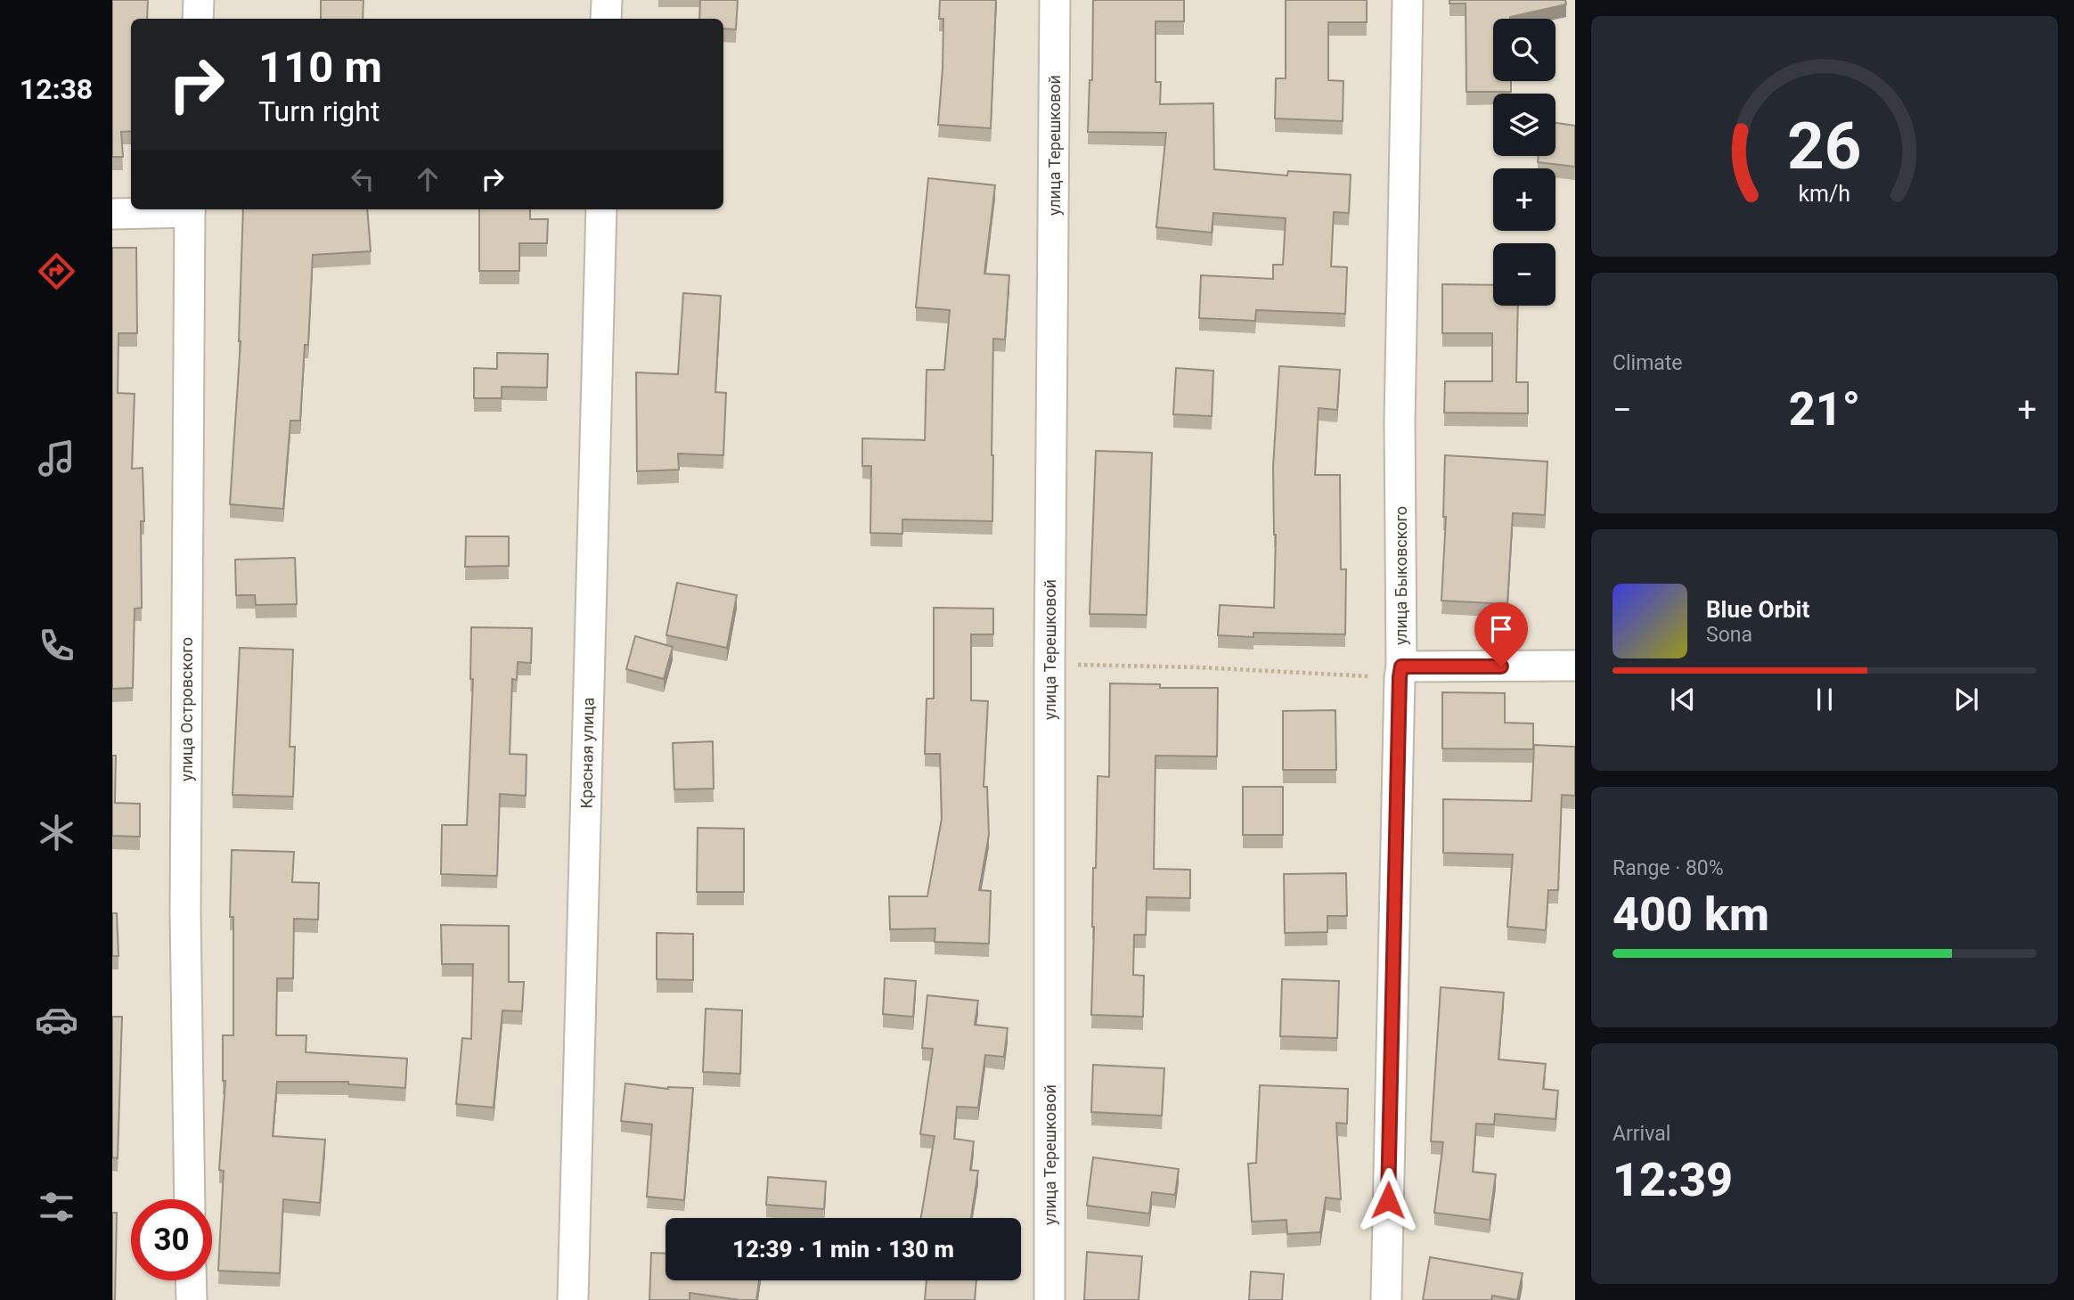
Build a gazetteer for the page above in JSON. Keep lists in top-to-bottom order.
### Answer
{
  "streets": {
    "street": [
      "улица Терешковой",
      "улица Быковского",
      "улица Островского",
      "Красная улица"
    ]
  },
  "page": {
    "tabs": "12:38",
    "map_buttons": ["+", "−"],
    "turn": ["110 m", "Turn right"],
    "tile": [
      "Climate",
      ["Range · 80%", "400 km"],
      ["Arrival", "12:39"]
    ],
    "heat": ["−", "21°", "+"],
    "song": ["Blue Orbit", "Sona"],
    "limit": "30",
    "trip": "12:39 · 1 min · 130 m",
    "gauge": ["26", "km/h"]
  }
}
